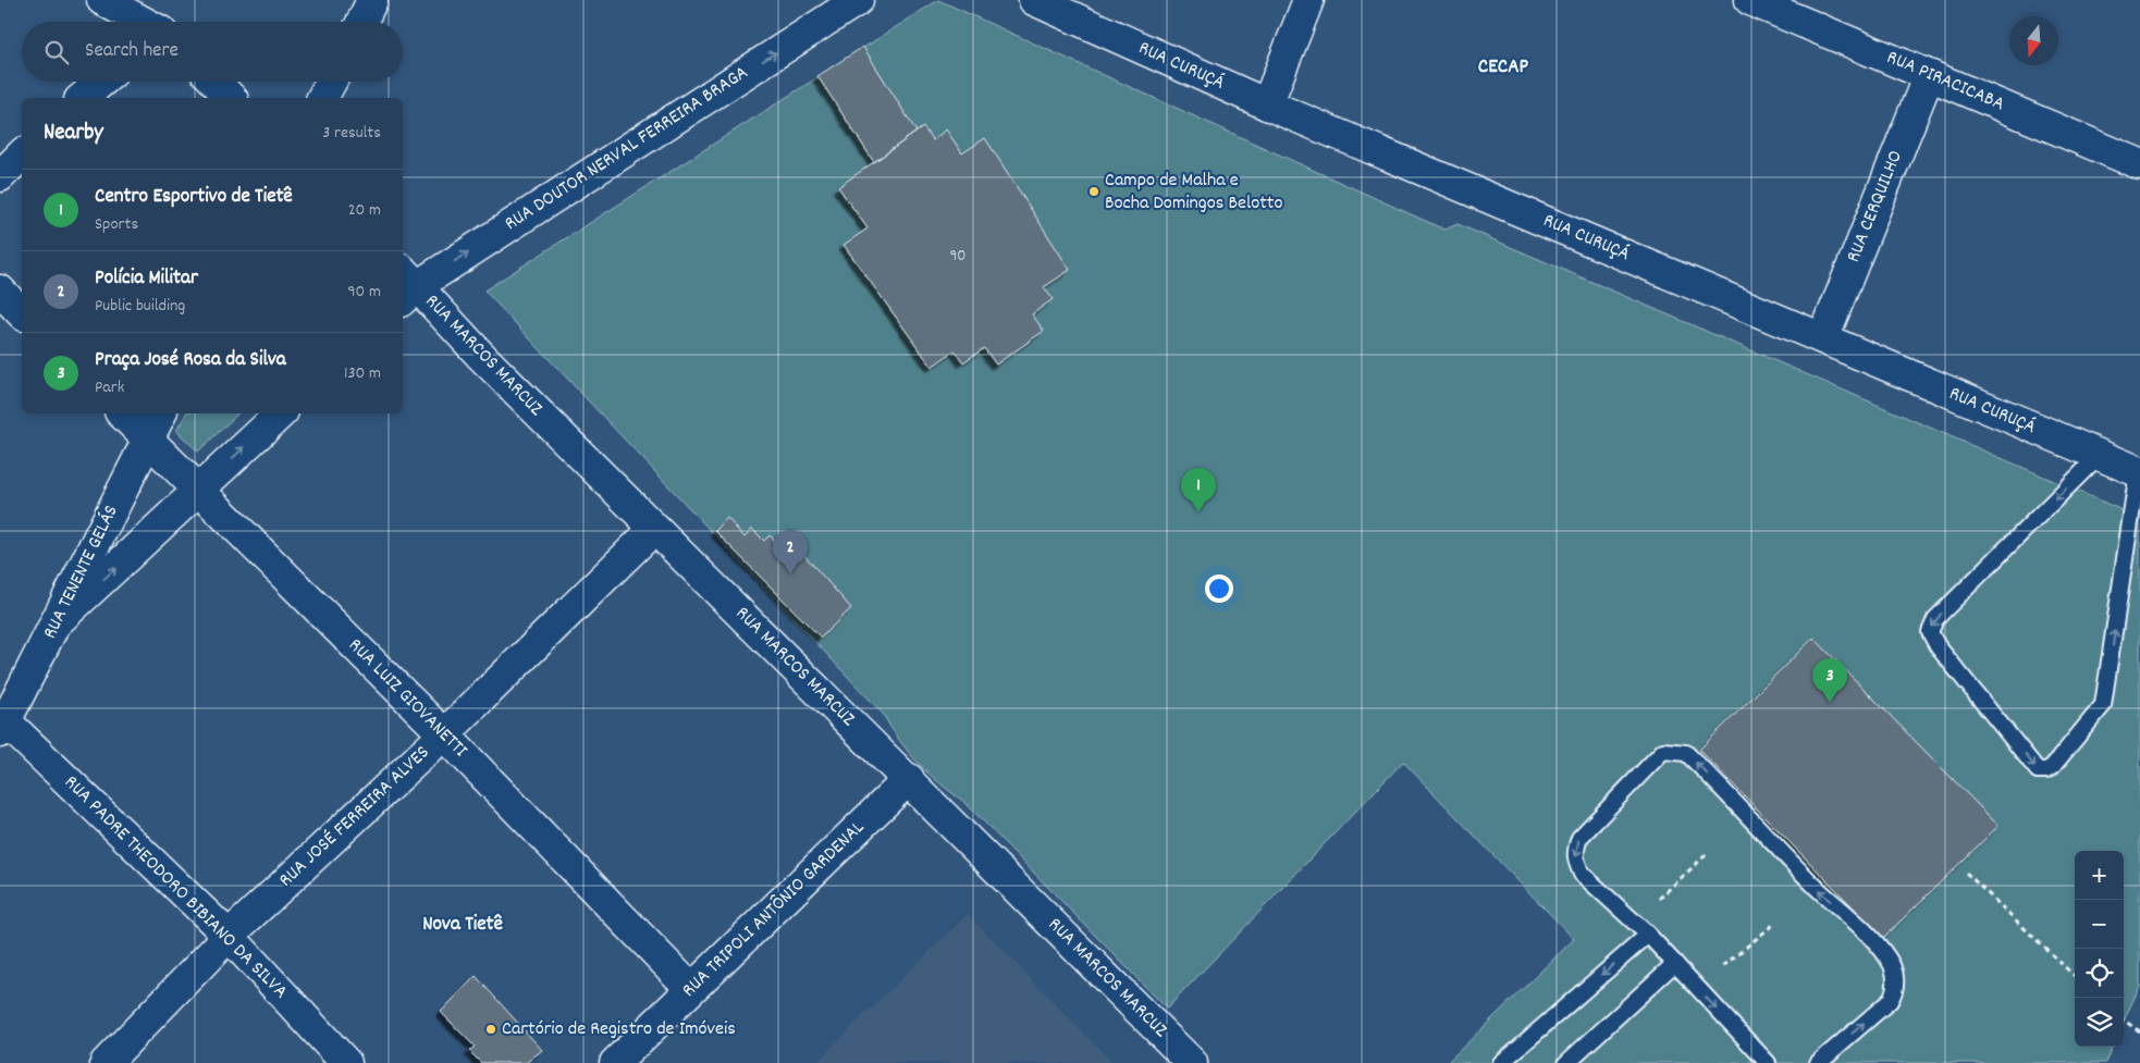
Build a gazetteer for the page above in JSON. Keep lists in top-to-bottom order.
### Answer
{
  "streets": {
    "street": [
      "RUA CURUÇÁ",
      "RUA PIRACICABA",
      "RUA DOUTOR NERVAL FERREIRA BRAGA",
      "RUA CERQUILHO",
      "RUA MARCOS MARCUZ",
      "RUA TENENTE GELÁS",
      "RUA LUIZ GIOVANETTI",
      "RUA JOSÉ FERREIRA ALVES",
      "RUA PADRE THEODORO BIBIANO DA SILVA",
      "RUA TRIPOLI ANTÔNIO GARDENAL"
    ]
  },
  "crossings": [
    ["RUA CURUÇÁ", "RUA CERQUILHO"],
    ["RUA PIRACICABA", "RUA CERQUILHO"],
    ["RUA DOUTOR NERVAL FERREIRA BRAGA", "RUA MARCOS MARCUZ"],
    ["RUA MARCOS MARCUZ", "RUA JOSÉ FERREIRA ALVES"],
    ["RUA MARCOS MARCUZ", "RUA TRIPOLI ANTÔNIO GARDENAL"],
    ["RUA TENENTE GELÁS", "RUA LUIZ GIOVANETTI"],
    ["RUA TENENTE GELÁS", "RUA PADRE THEODORO BIBIANO DA SILVA"],
    ["RUA LUIZ GIOVANETTI", "RUA JOSÉ FERREIRA ALVES"],
    ["RUA LUIZ GIOVANETTI", "RUA TRIPOLI ANTÔNIO GARDENAL"],
    ["RUA JOSÉ FERREIRA ALVES", "RUA PADRE THEODORO BIBIANO DA SILVA"]
  ],
  "one_way": ["RUA DOUTOR NERVAL FERREIRA BRAGA"],
  "districts": ["CECAP", "Nova Tietê"],
  "places": ["Campo de Malha e Bocha Domingos Belotto", "Cartório de Registro de Imóveis"],
  "house_numbers": ["90"],
  "north": "bottom",
  "page": {
    "search": "Search here",
    "heading": ["Nearby", "3 results"],
    "list": [
      {
        "mark": "1",
        "name": "Centro Esportivo de Tietê",
        "note": "Sports",
        "value": "20 m"
      },
      {
        "mark": "2",
        "name": "Polícia Militar",
        "note": "Public building",
        "value": "90 m"
      },
      {
        "mark": "3",
        "name": "Praça José Rosa da Silva",
        "note": "Park",
        "value": "130 m"
      }
    ],
    "pins": ["1", "2", "3"],
    "map_buttons": ["+", "−"]
  }
}
